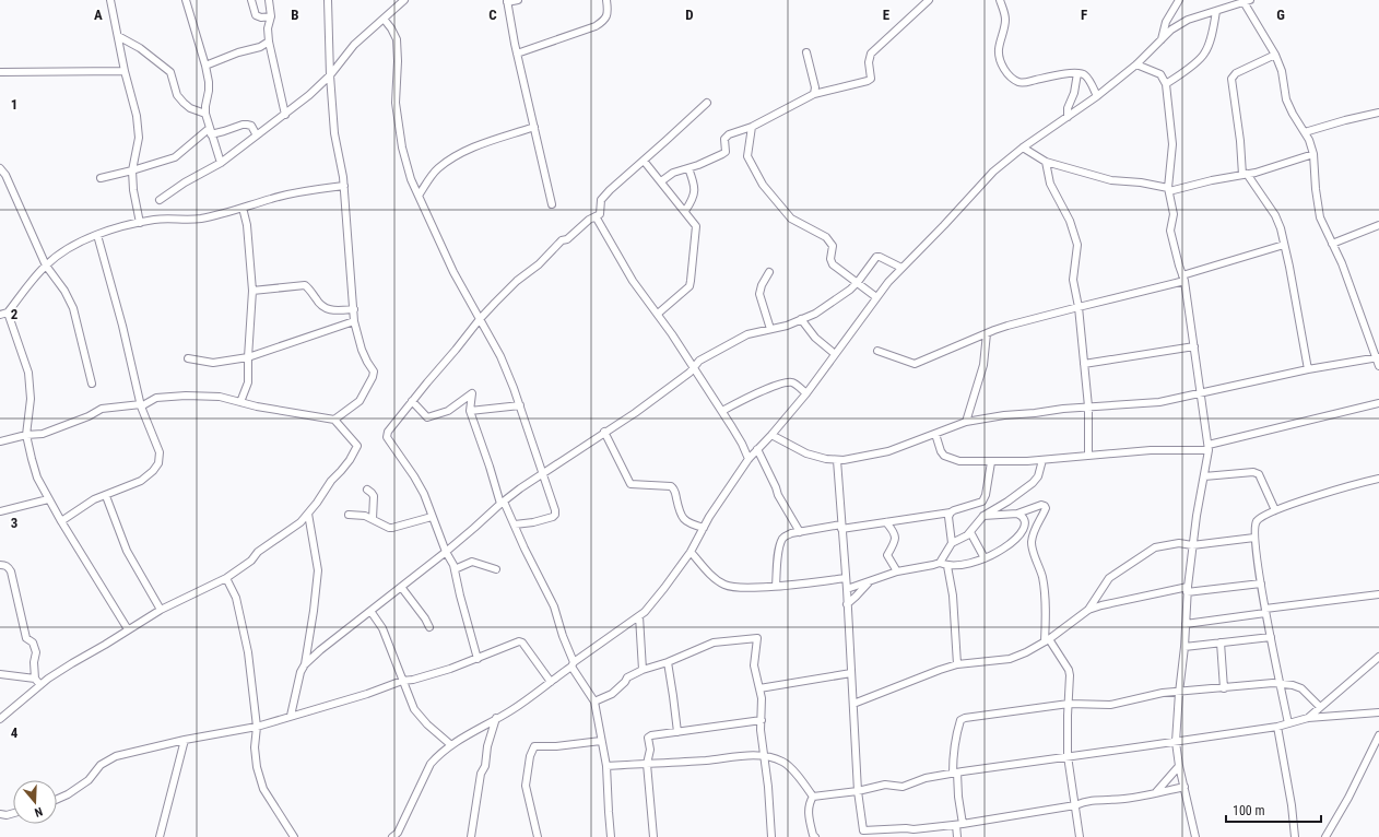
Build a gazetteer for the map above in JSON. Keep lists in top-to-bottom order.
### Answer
{
  "scale_bar": "100 m",
  "north": "bottom",
  "grid": {
    "columns": [
      "A",
      "B",
      "C",
      "D",
      "E",
      "F",
      "G"
    ],
    "rows": [
      "1",
      "2",
      "3",
      "4"
    ]
  }
}
